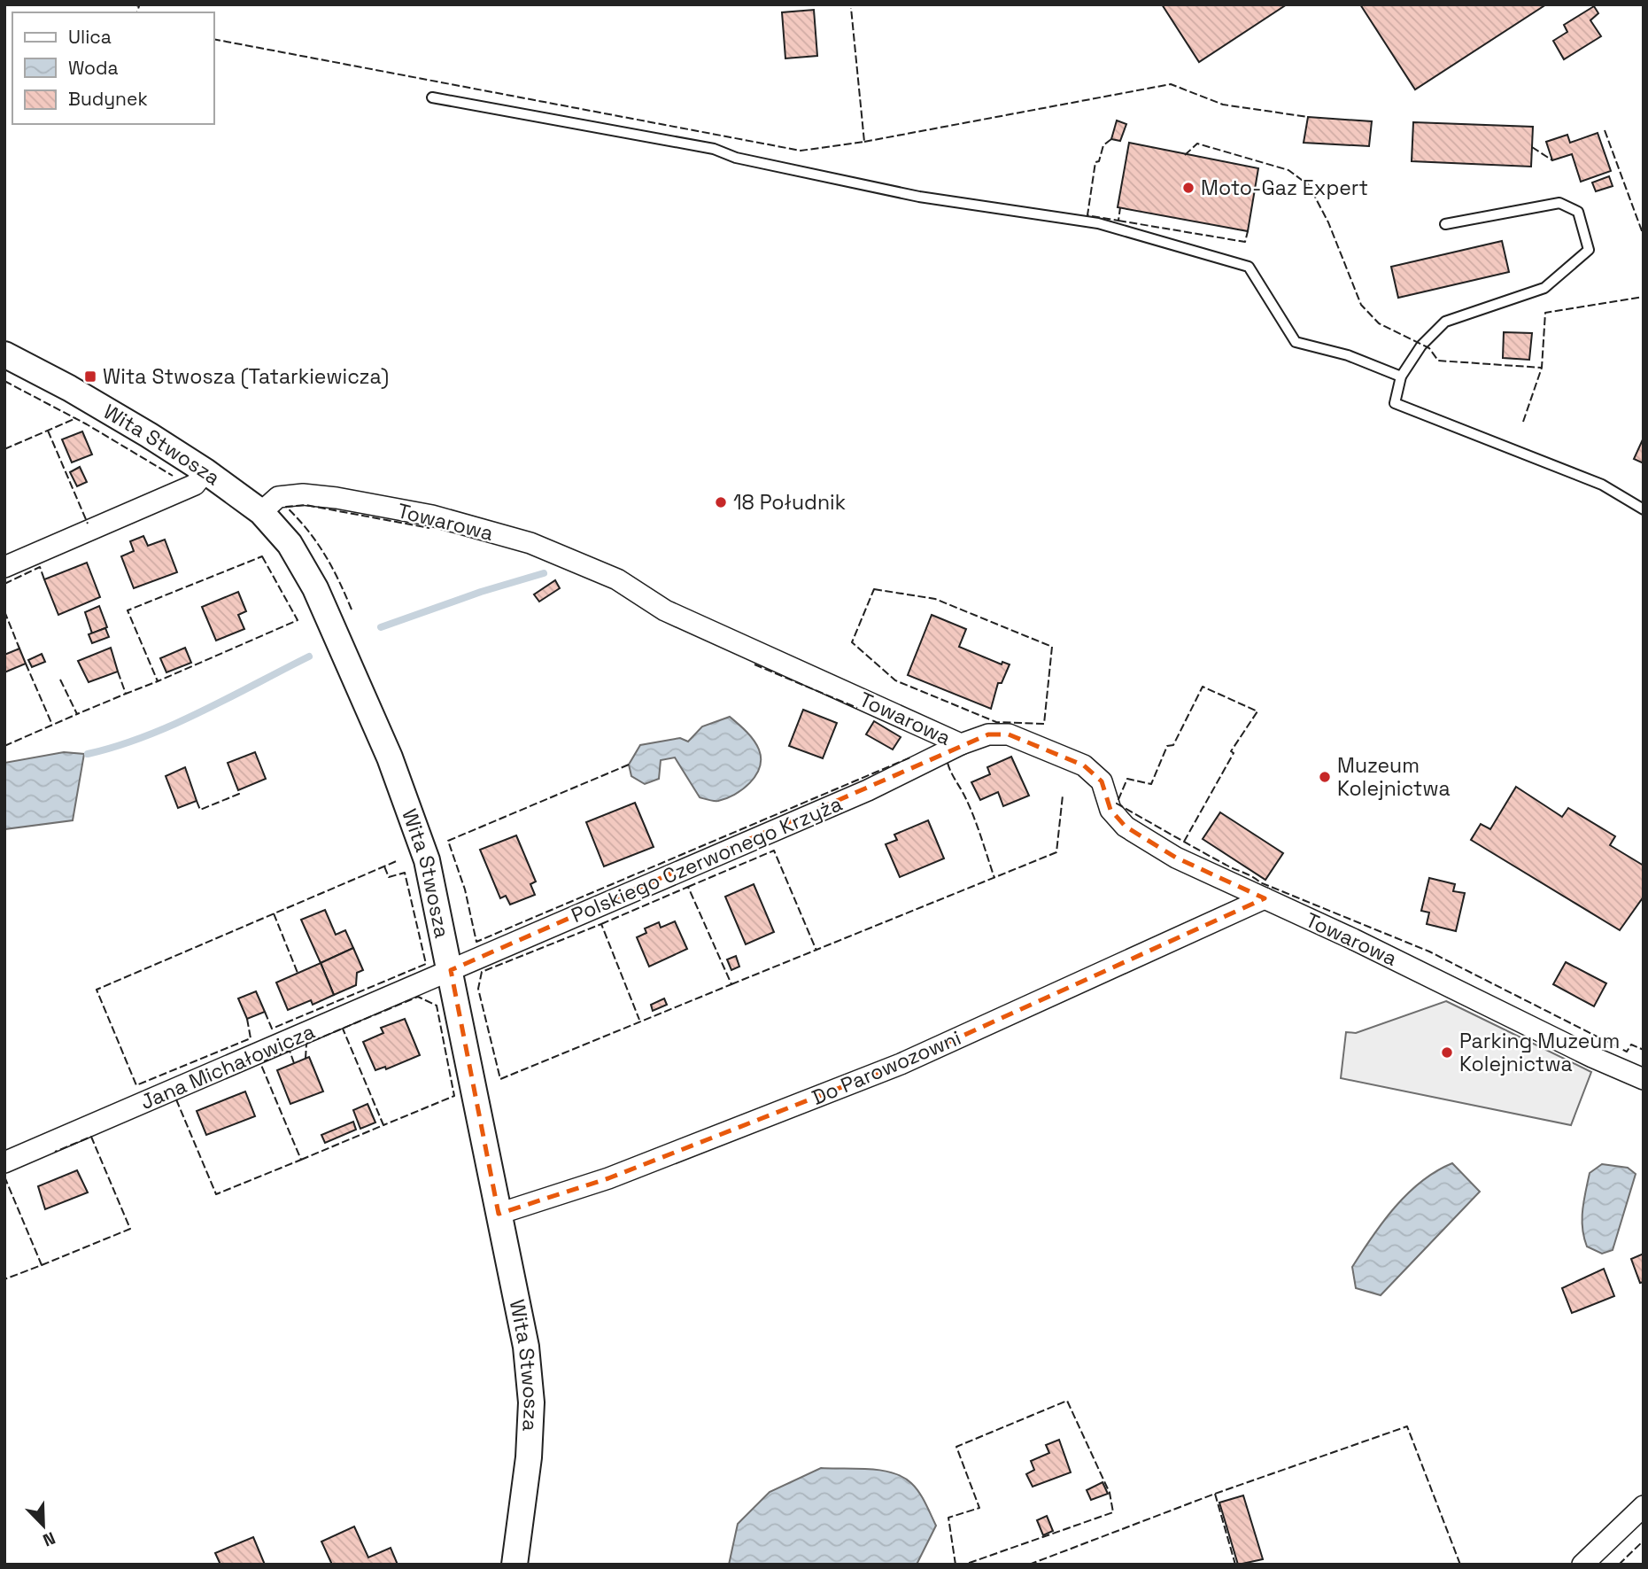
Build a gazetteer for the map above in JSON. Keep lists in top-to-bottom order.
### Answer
{
  "streets": {
    "street": [
      "Wita Stwosza",
      "Towarowa",
      "Polskiego Czerwonego Krzyża",
      "Jana Michałowicza",
      "Do Parowozowni"
    ]
  },
  "crossings": [
    ["Wita Stwosza", "Towarowa"],
    ["Wita Stwosza", "Polskiego Czerwonego Krzyża"],
    ["Wita Stwosza", "Jana Michałowicza"],
    ["Wita Stwosza", "Do Parowozowni"],
    ["Towarowa", "Polskiego Czerwonego Krzyża"],
    ["Towarowa", "Do Parowozowni"],
    ["Polskiego Czerwonego Krzyża", "Jana Michałowicza"]
  ],
  "places": {
    "other": [
      "Moto-Gaz Expert",
      "18 Południk",
      "Muzeum Kolejnictwa",
      "Parking Muzeum Kolejnictwa"
    ],
    "transit": ["Wita Stwosza (Tatarkiewicza)"]
  },
  "legend": ["Ulica", "Woda", "Budynek"],
  "north": "bottom right"
}
